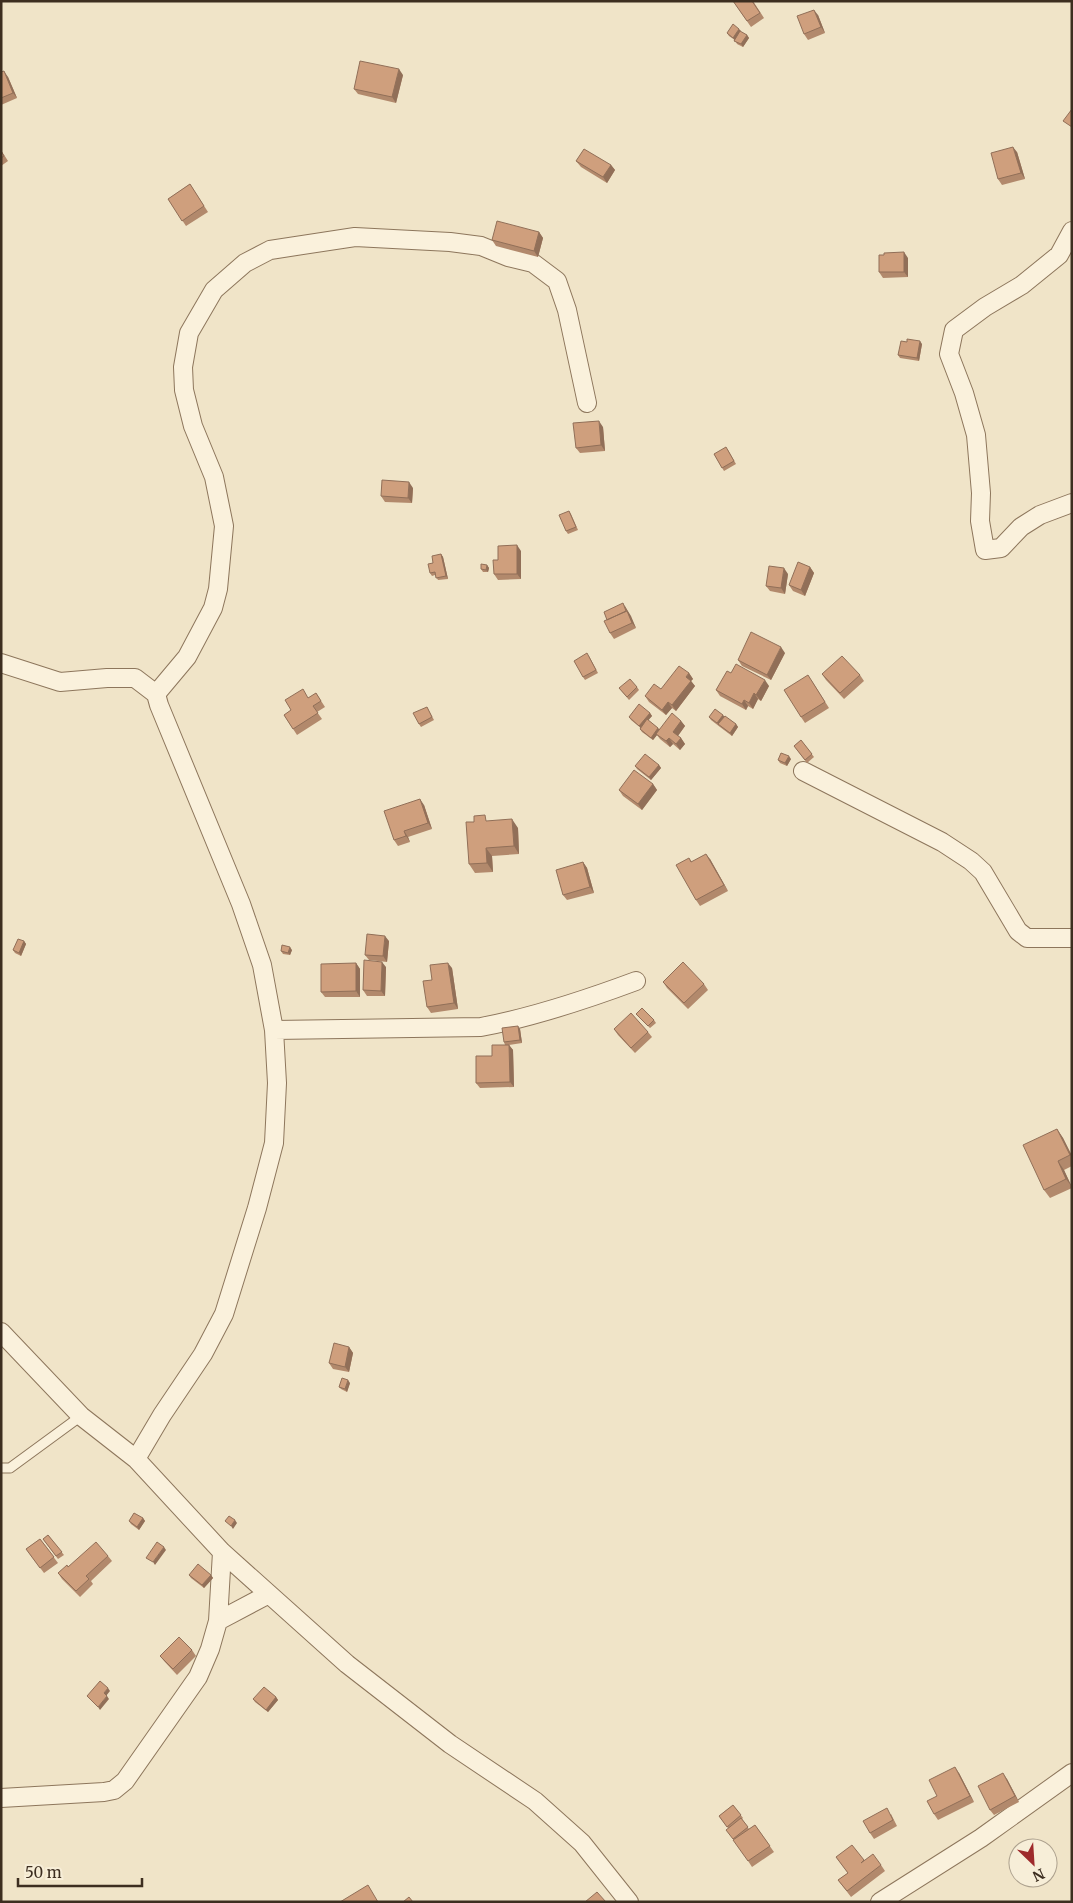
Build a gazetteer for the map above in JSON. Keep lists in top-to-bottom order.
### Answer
{
  "scale_bar": "50 m",
  "north": "bottom right"
}
